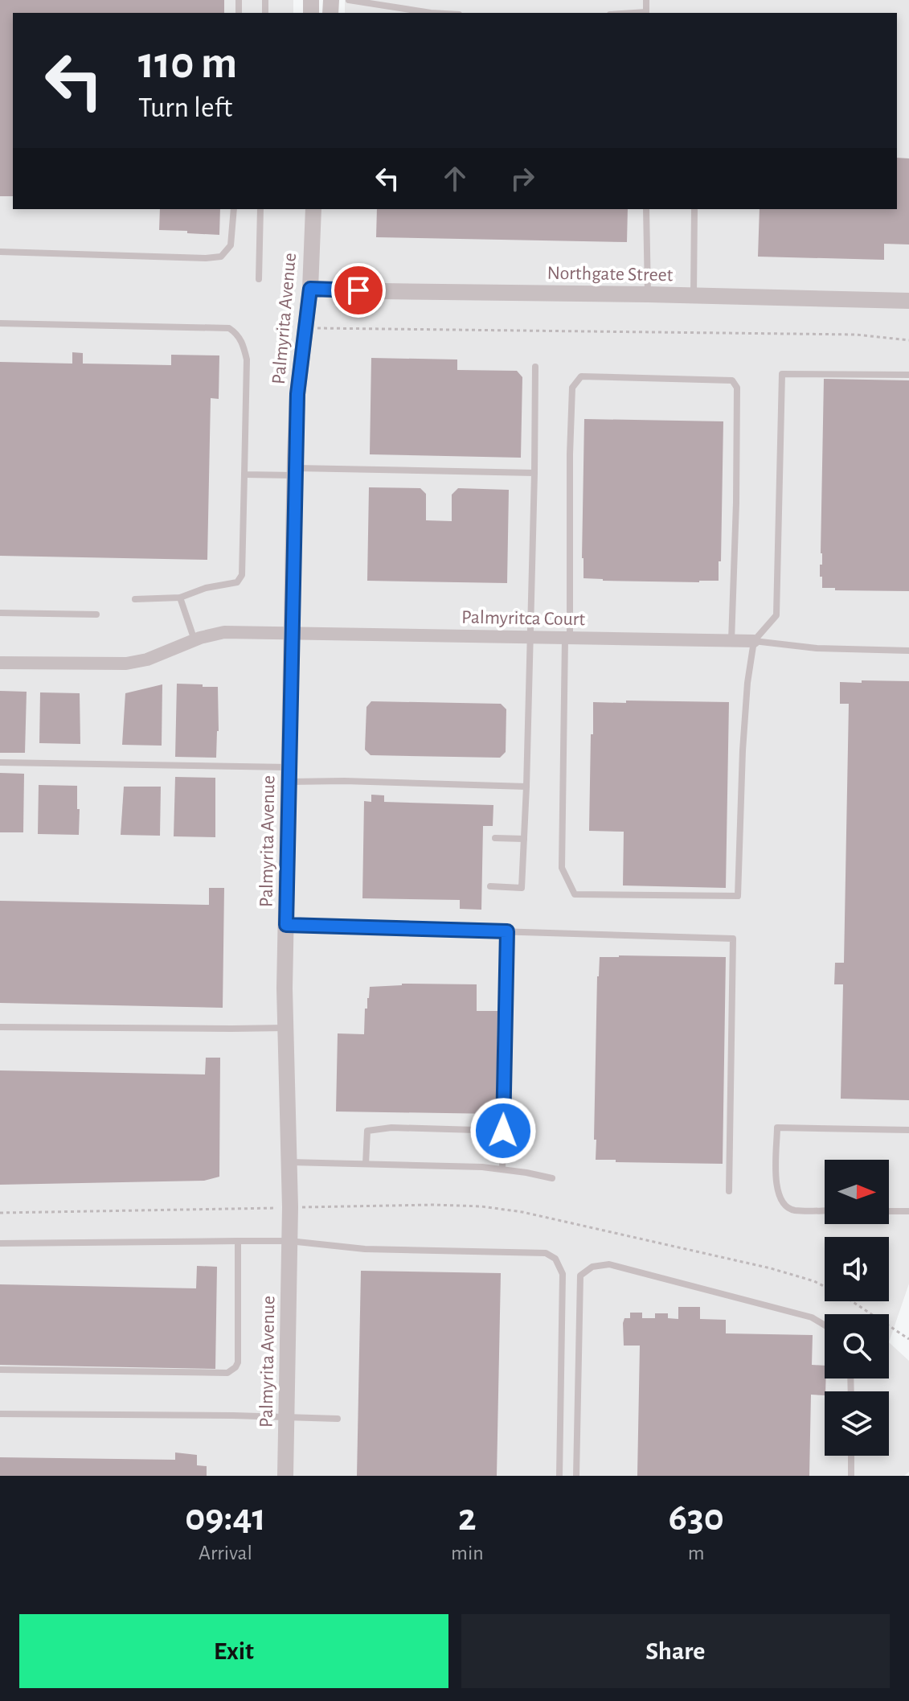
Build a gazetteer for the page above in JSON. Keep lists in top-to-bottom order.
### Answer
{
  "streets": {
    "street": ["Northgate Street", "Palmyrita Avenue", "Palmyritca Court"]
  },
  "crossings": [
    ["Northgate Street", "Palmyrita Avenue"],
    ["Palmyrita Avenue", "Palmyritca Court"]
  ],
  "north": "right",
  "page": {
    "turn": ["110 m", "Turn left"],
    "eta": [
      "09:41",
      "Arrival",
      "2",
      "min",
      "630",
      "m"
    ],
    "buttons": ["Exit", "Share"]
  }
}
